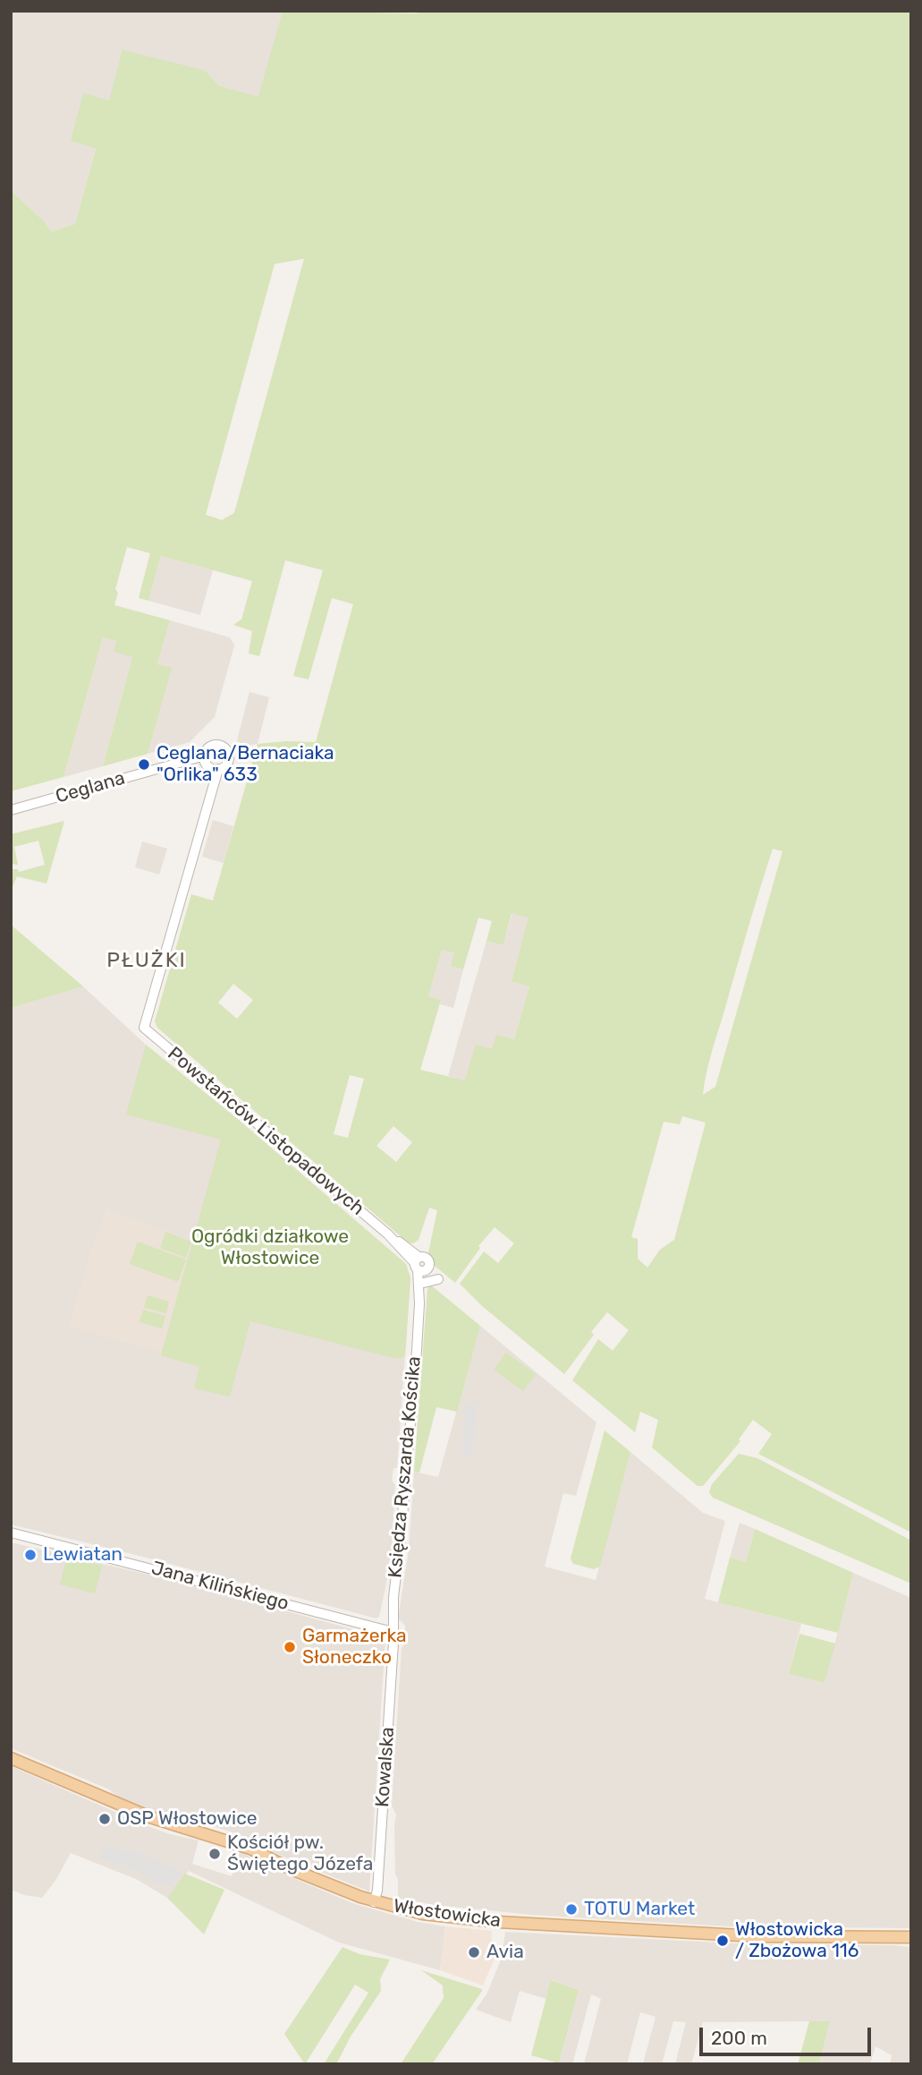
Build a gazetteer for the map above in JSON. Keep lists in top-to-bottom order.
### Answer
{
  "streets": {
    "main road": ["Włostowicka"],
    "street": [
      "Ceglana",
      "Powstańców Listopadowych",
      "Księdza Ryszarda Kościka",
      "Jana Kilińskiego",
      "Kowalska"
    ]
  },
  "crossings": [
    ["Ceglana", "Powstańców Listopadowych"],
    ["Powstańców Listopadowych", "Księdza Ryszarda Kościka"],
    ["Księdza Ryszarda Kościka", "Jana Kilińskiego"],
    ["Księdza Ryszarda Kościka", "Kowalska"],
    ["Jana Kilińskiego", "Kowalska"],
    ["Kowalska", "Włostowicka"]
  ],
  "districts": ["PŁUŻKI"],
  "parks": ["Ogródki działkowe Włostowice"],
  "places": [
    "Ceglana/Bernaciaka \"Orlika\" 633",
    "Lewiatan",
    "Garmażerka Słoneczko",
    "OSP Włostowice",
    "Kościół pw. Świętego Józefa",
    "TOTU Market",
    "Włostowicka / Zbożowa 116",
    "Avia"
  ],
  "scale_bar": "200 m"
}
